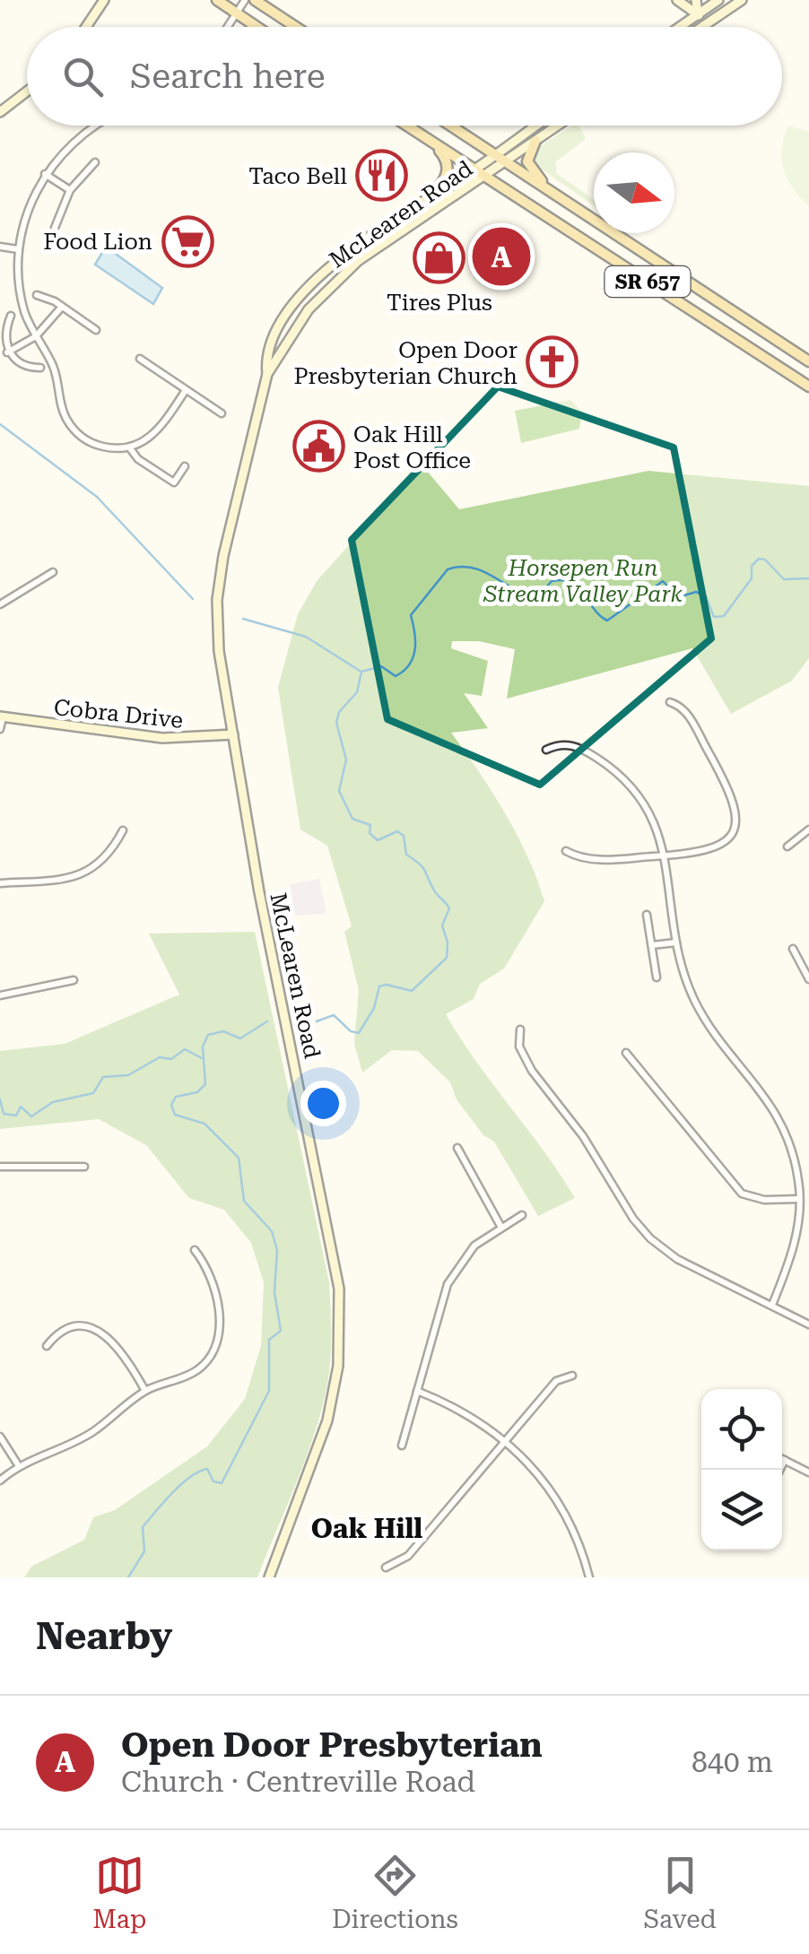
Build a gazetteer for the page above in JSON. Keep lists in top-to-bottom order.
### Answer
{
  "streets": {
    "main road": ["McLearen Road", "SR 657", "Cobra Drive"]
  },
  "crossings": [
    ["McLearen Road", "SR 657"],
    ["McLearen Road", "Cobra Drive"]
  ],
  "districts": ["Oak Hill"],
  "parks": ["Horsepen Run Stream Valley Park"],
  "places": {
    "restaurant": ["Taco Bell"],
    "supermarket": ["Food Lion"],
    "shop": ["Tires Plus"],
    "church": ["Open Door Presbyterian Church"],
    "public building": ["Oak Hill Post Office"]
  },
  "north": "right",
  "page": {
    "search": "Search here",
    "pins": "A",
    "heading": "Nearby",
    "list": [
      {
        "mark": "A",
        "name": "Open Door Presbyterian",
        "note": "Church · Centreville Road",
        "value": "840 m"
      }
    ],
    "nav": ["Map", "Directions", "Saved"]
  }
}
